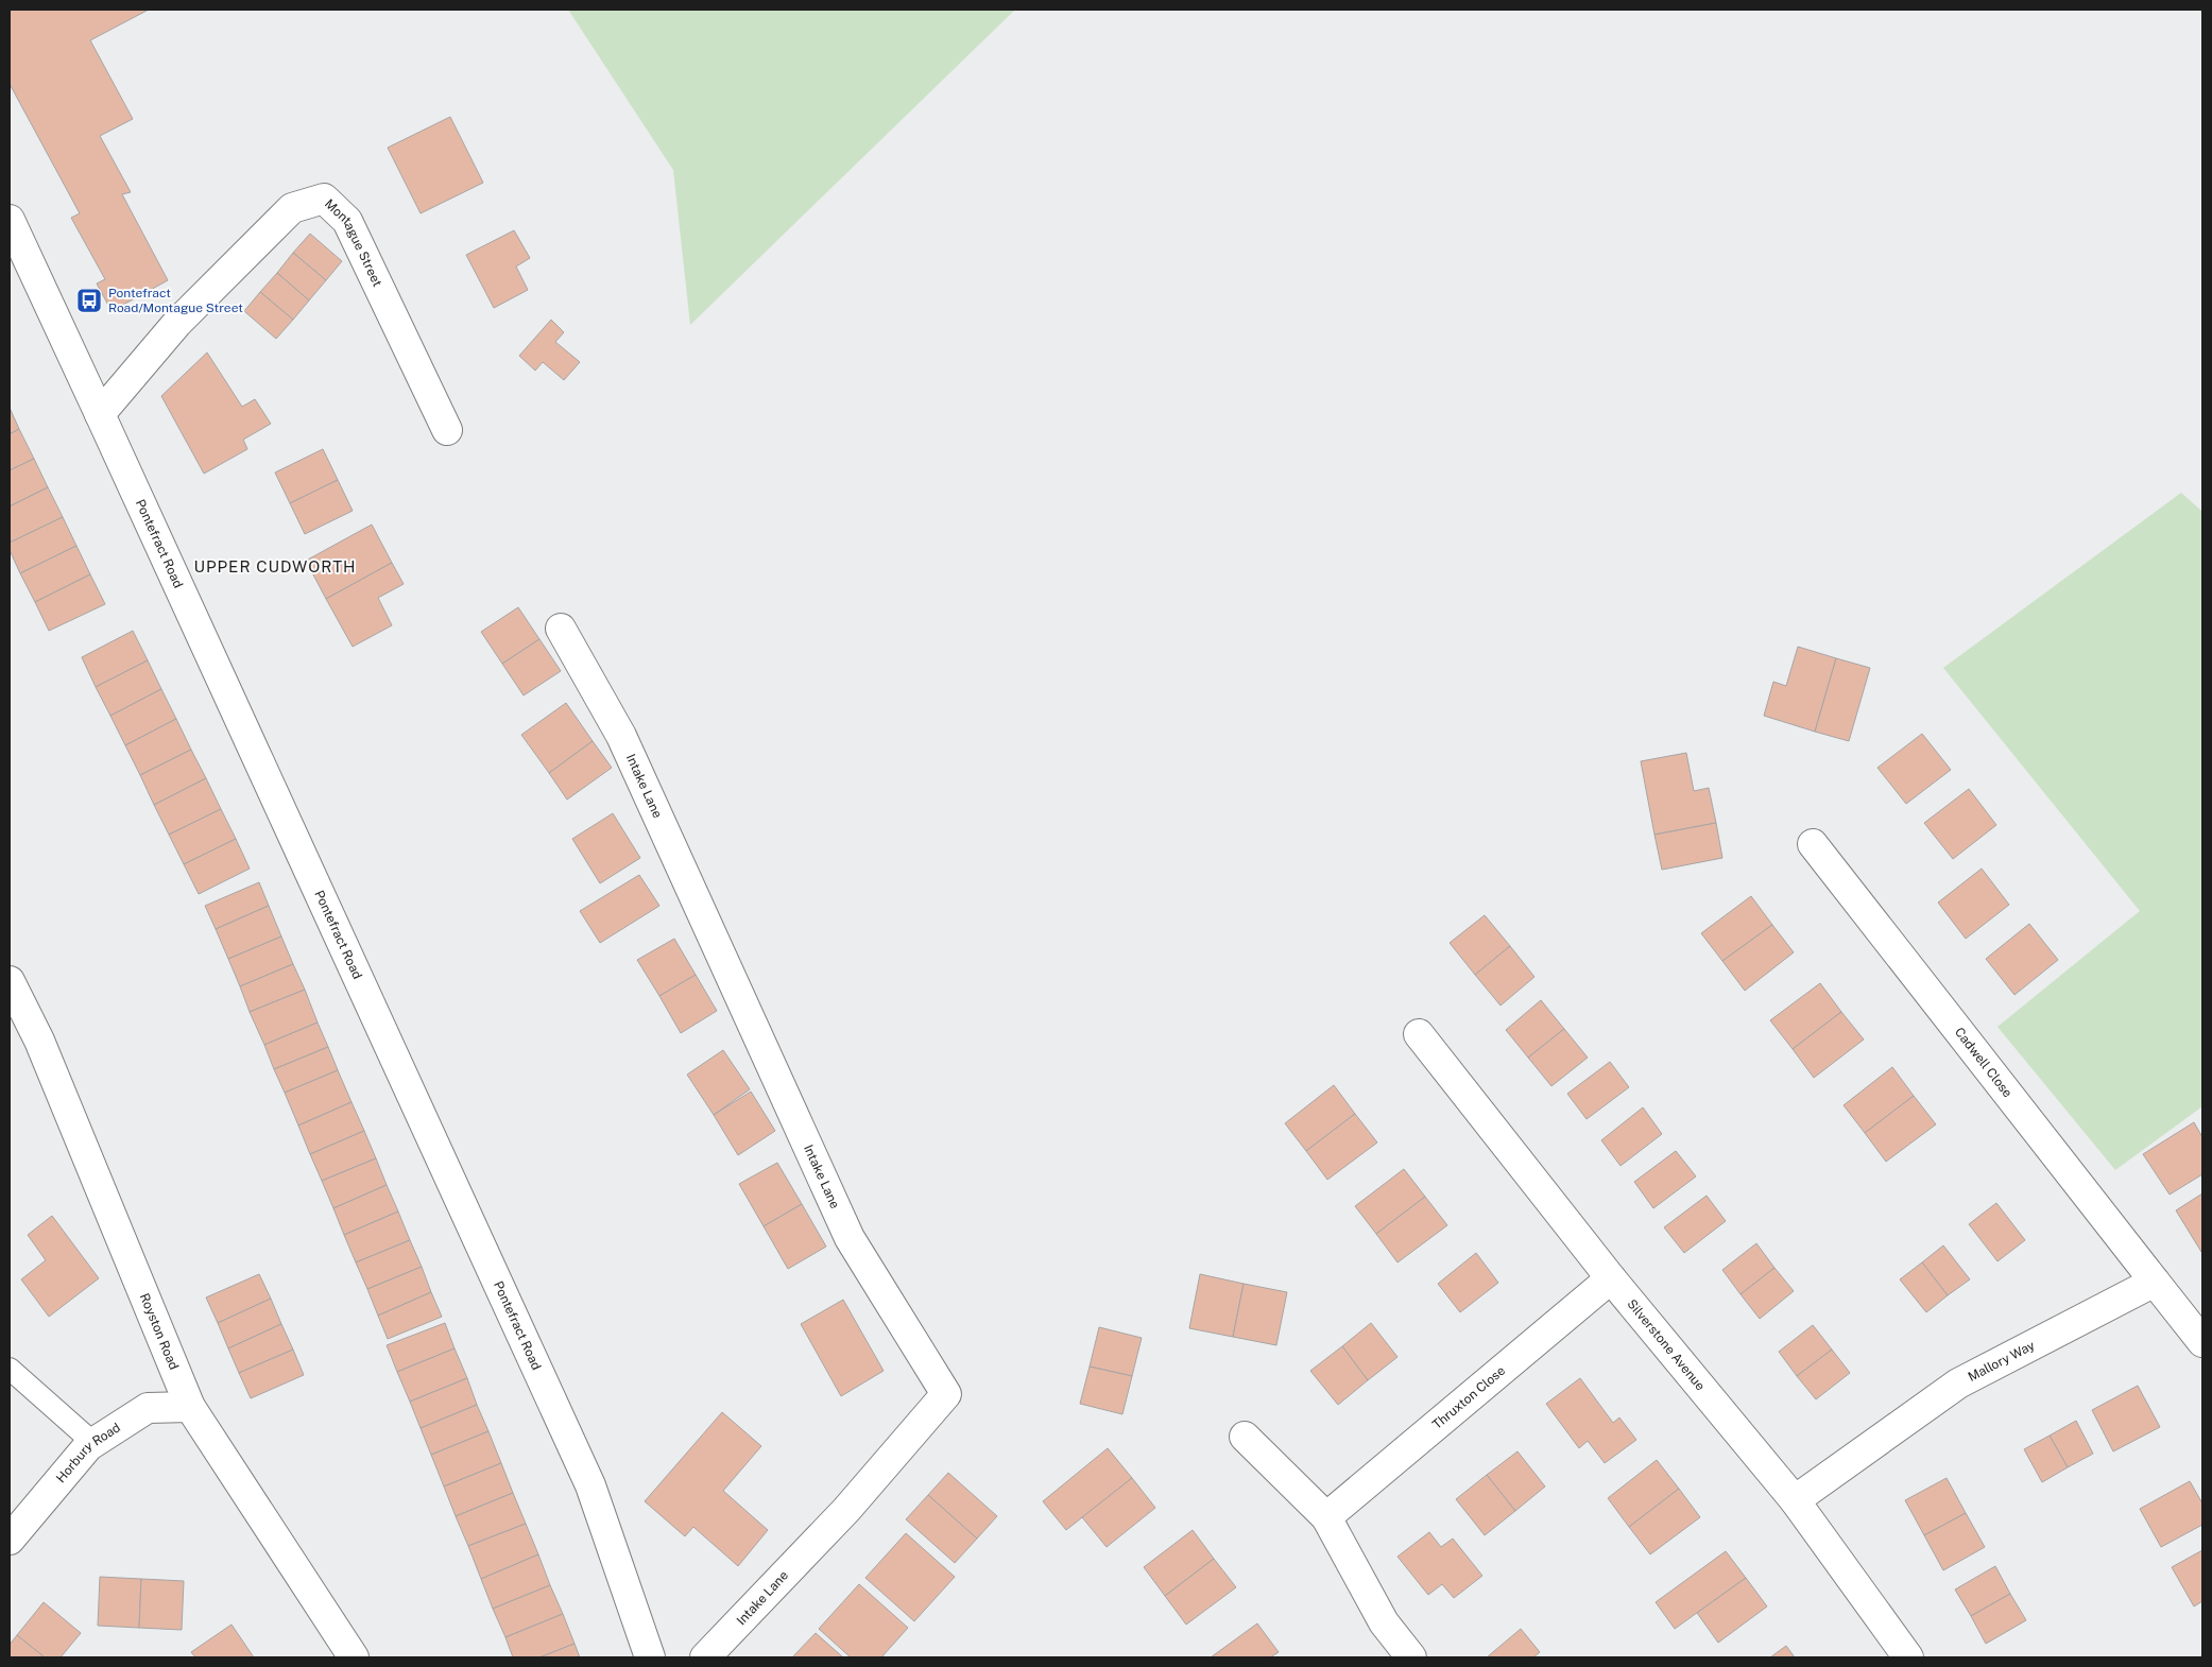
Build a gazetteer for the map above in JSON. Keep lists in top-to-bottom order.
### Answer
{
  "streets": {
    "street": [
      "Montague Street",
      "Pontefract Road",
      "Intake Lane",
      "Cadwell Close",
      "Royston Road",
      "Silverstone Avenue",
      "Mallory Way",
      "Thruxton Close",
      "Horbury Road"
    ]
  },
  "crossings": [
    ["Montague Street", "Pontefract Road"],
    ["Cadwell Close", "Mallory Way"],
    ["Royston Road", "Horbury Road"],
    ["Silverstone Avenue", "Mallory Way"],
    ["Silverstone Avenue", "Thruxton Close"]
  ],
  "districts": ["UPPER CUDWORTH"],
  "places": {
    "bus stop": ["Pontefract Road/Montague Street"]
  }
}
